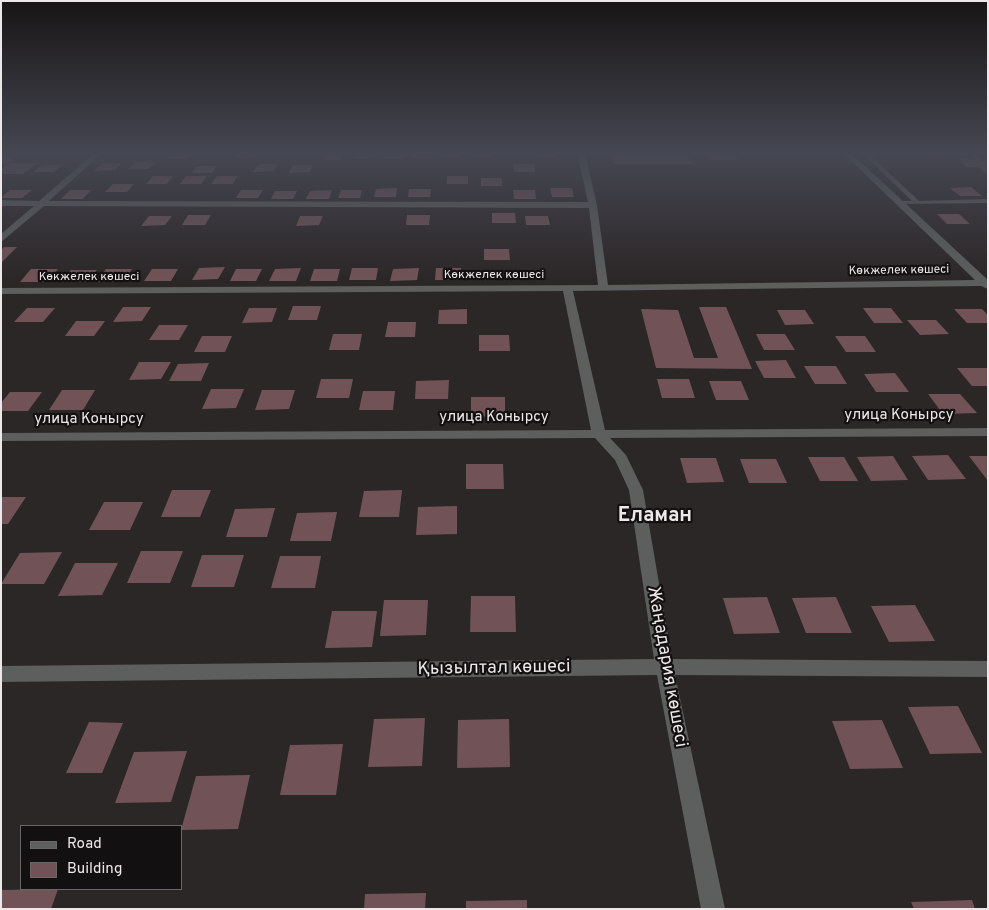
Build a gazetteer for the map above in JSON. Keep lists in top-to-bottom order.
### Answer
{
  "streets": {
    "street": [
      "Көкжелек көшесі",
      "улица Конырсу",
      "Жаңадария көшесі",
      "Қызылтал көшесі"
    ]
  },
  "crossings": [
    ["улица Конырсу", "Жаңадария көшесі"],
    ["Жаңадария көшесі", "Қызылтал көшесі"]
  ],
  "districts": ["Еламан"],
  "legend": ["Road", "Building"]
}
